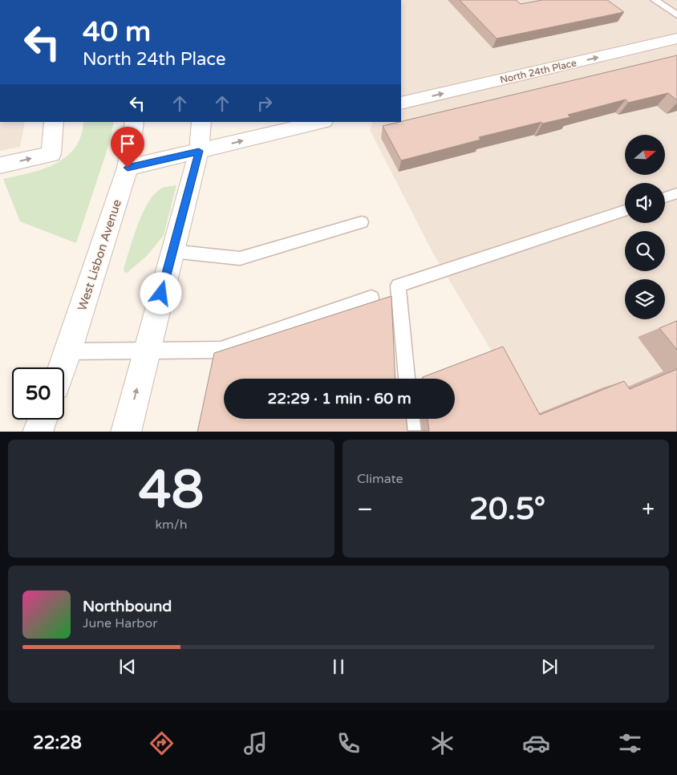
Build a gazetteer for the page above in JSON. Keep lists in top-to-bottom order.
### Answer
{
  "streets": {
    "street": ["North 24th Place", "West Lisbon Avenue"]
  },
  "one_way": ["North 24th Place"],
  "north": "right",
  "page": {
    "turn": ["40 m", "North 24th Place"],
    "limit": "50",
    "trip": "22:29 · 1 min · 60 m",
    "tile": [
      ["48", "km/h"],
      "Climate"
    ],
    "heat": ["−", "20.5°", "+"],
    "song": ["Northbound", "June Harbor"],
    "tabs": "22:28"
  }
}
